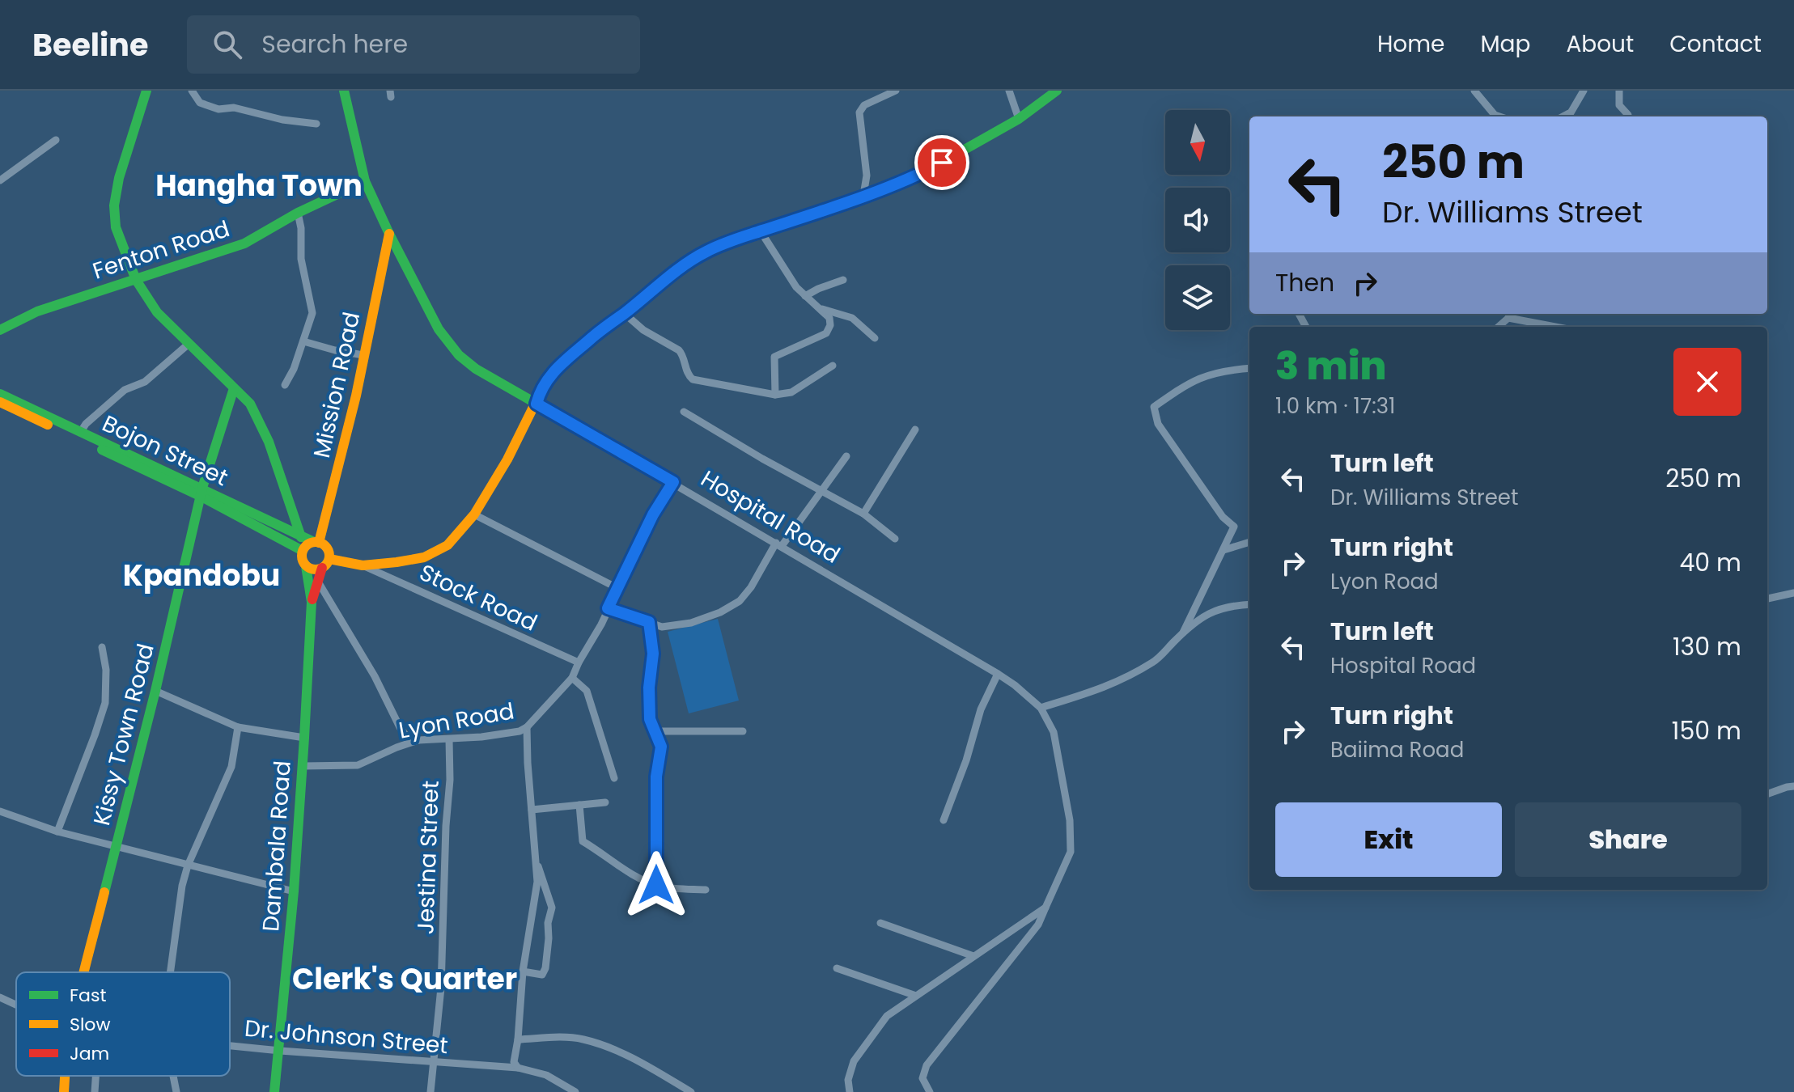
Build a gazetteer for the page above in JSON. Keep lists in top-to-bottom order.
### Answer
{
  "streets": {
    "street": [
      "Fenton Road",
      "Mission Road",
      "Bojon Street",
      "Hospital Road",
      "Stock Road",
      "Lyon Road",
      "Kissy Town Road",
      "Dambala Road",
      "Jestina Street",
      "Dr. Johnson Street"
    ]
  },
  "crossings": [
    ["Fenton Road", "Hospital Road"],
    ["Mission Road", "Bojon Street"],
    ["Mission Road", "Hospital Road"],
    ["Bojon Street", "Kissy Town Road"],
    ["Bojon Street", "Dambala Road"],
    ["Hospital Road", "Lyon Road"],
    ["Stock Road", "Lyon Road"],
    ["Lyon Road", "Dambala Road"],
    ["Lyon Road", "Jestina Street"],
    ["Dambala Road", "Dr. Johnson Street"],
    ["Jestina Street", "Dr. Johnson Street"]
  ],
  "districts": ["Hangha Town", "Kpandobu", "Clerk's Quarter"],
  "legend": ["Fast", "Slow", "Jam"],
  "north": "bottom",
  "page": {
    "header": "Beeline",
    "search": "Search here",
    "nav": [
      "Home",
      "Map",
      "About",
      "Contact"
    ],
    "turn": ["250 m", "Dr. Williams Street"],
    "then": "Then",
    "heading": ["3 min", "1.0 km · 17:31"],
    "list": [
      {
        "name": "Turn left",
        "note": "Dr. Williams Street",
        "value": "250 m"
      },
      {
        "name": "Turn right",
        "note": "Lyon Road",
        "value": "40 m"
      },
      {
        "name": "Turn left",
        "note": "Hospital Road",
        "value": "130 m"
      },
      {
        "name": "Turn right",
        "note": "Baiima Road",
        "value": "150 m"
      }
    ],
    "buttons": ["Exit", "Share"]
  }
}
